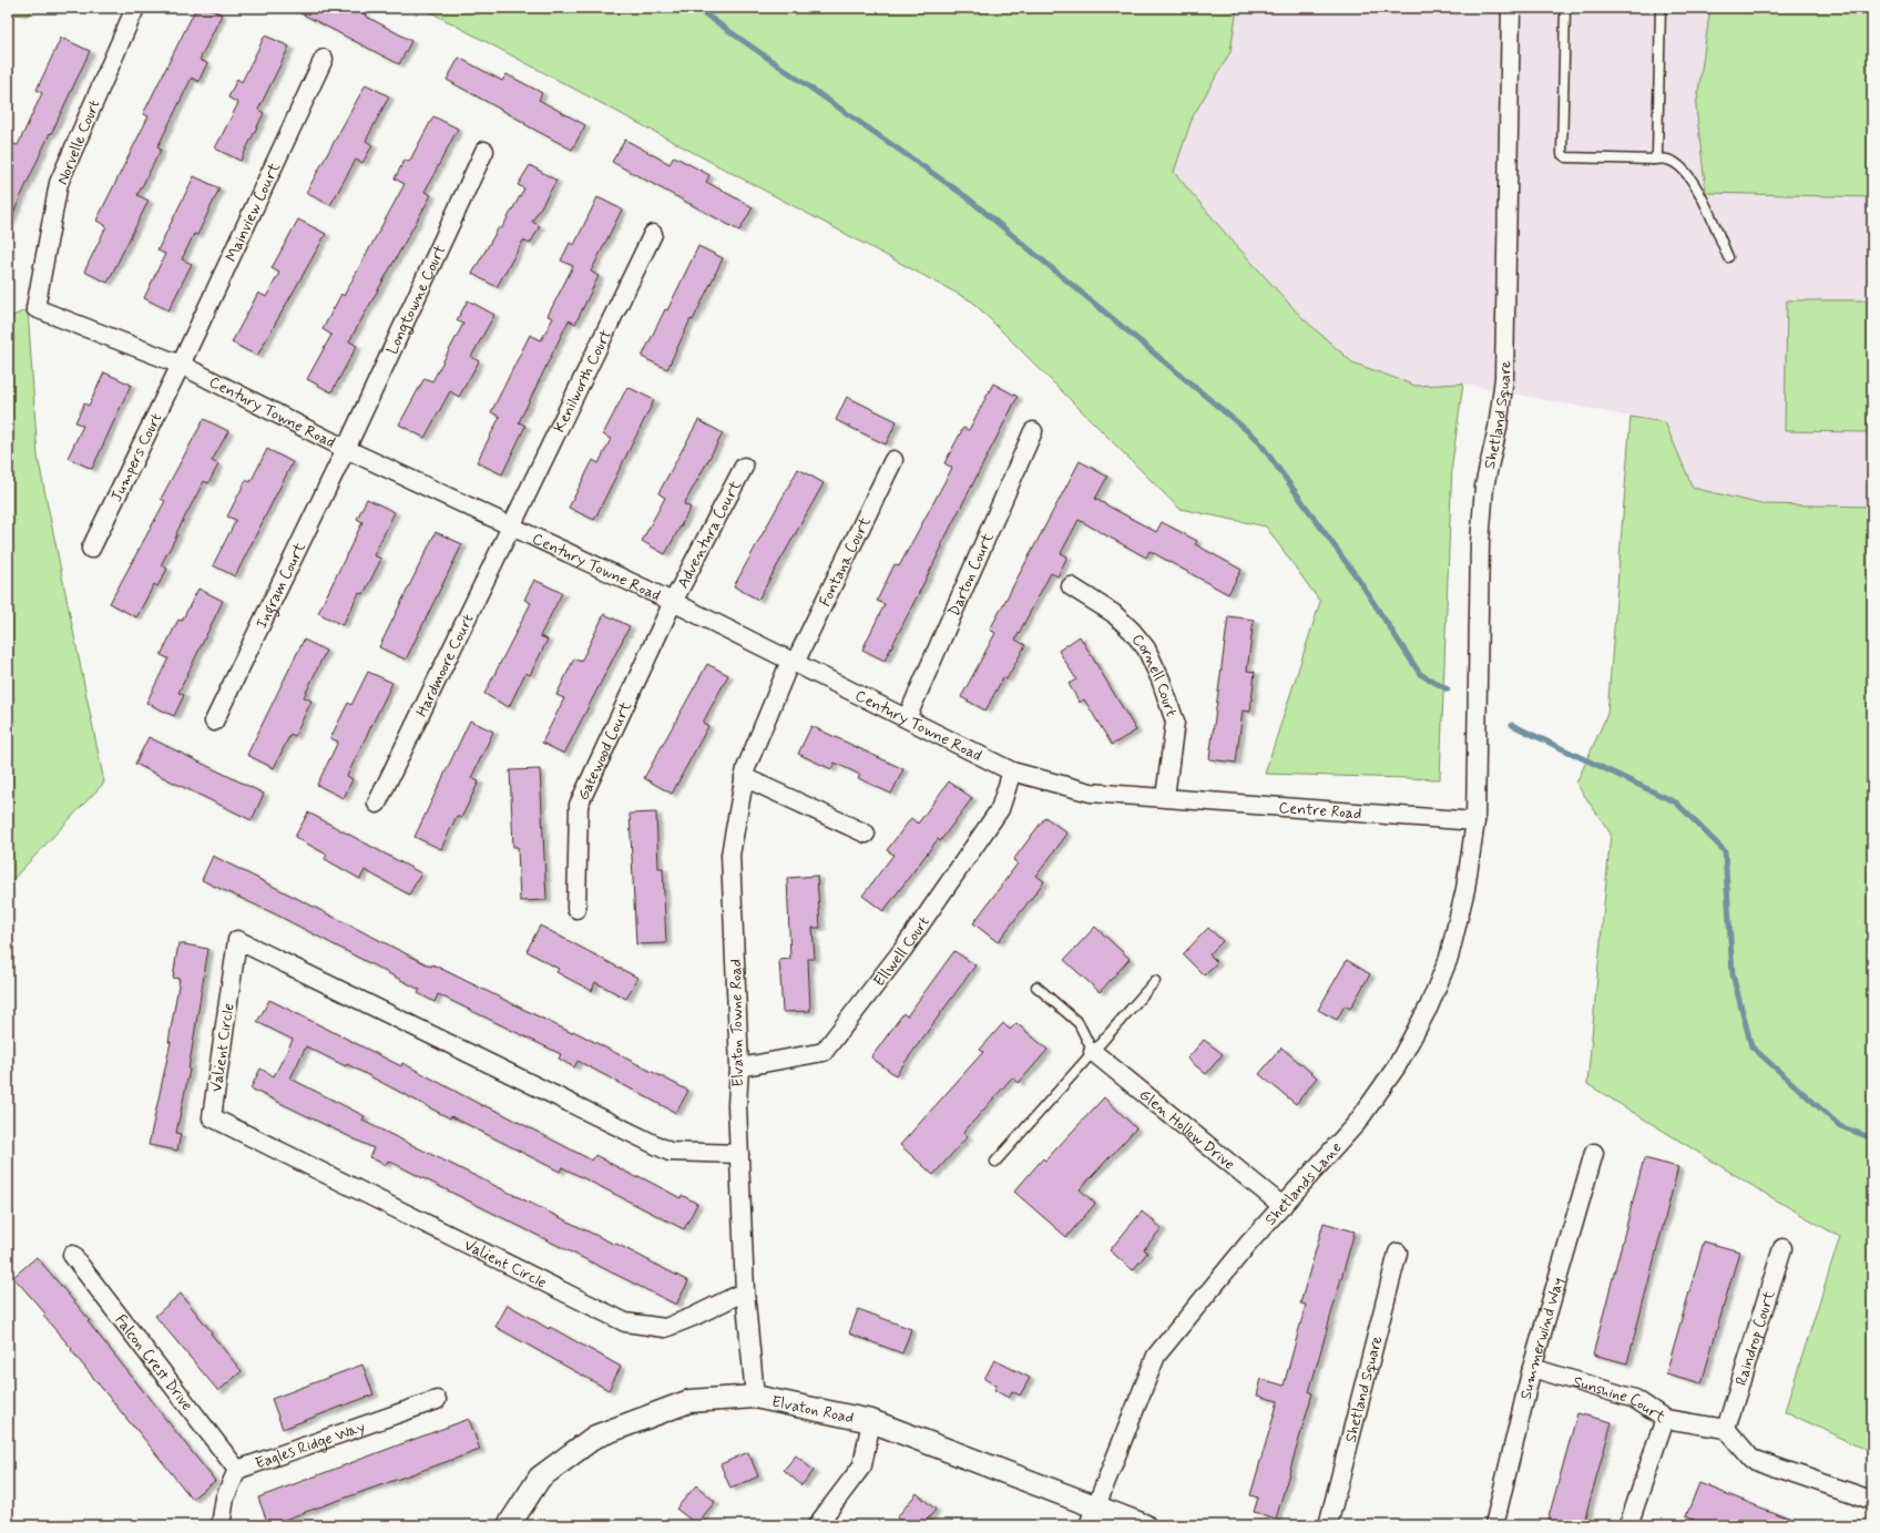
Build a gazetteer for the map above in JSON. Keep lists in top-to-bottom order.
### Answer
{
  "streets": {
    "street": [
      "Norvelle Court",
      "Mainview Court",
      "Longtowne Court",
      "Kenilworth Court",
      "Century Towne Road",
      "Shetland Square",
      "Jumpers Court",
      "Adventura Court",
      "Fontana Court",
      "Darton Court",
      "Ingram Court",
      "Hardmoore Court",
      "Cornell Court",
      "Gatewood Court",
      "Centre Road",
      "Ellwell Court",
      "Elvaton Towne Road",
      "Valient Circle",
      "Glen Hollow Drive",
      "Shetlands Lane",
      "Summerwind Way",
      "Raindrop Court",
      "Falcon Crest Drive",
      "Sunshine Court",
      "Elvaton Road",
      "Eagles Ridge Way"
    ]
  },
  "crossings": [
    ["Norvelle Court", "Century Towne Road"],
    ["Mainview Court", "Century Towne Road"],
    ["Mainview Court", "Jumpers Court"],
    ["Longtowne Court", "Century Towne Road"],
    ["Longtowne Court", "Ingram Court"],
    ["Kenilworth Court", "Century Towne Road"],
    ["Kenilworth Court", "Hardmoore Court"],
    ["Century Towne Road", "Jumpers Court"],
    ["Century Towne Road", "Adventura Court"],
    ["Century Towne Road", "Fontana Court"],
    ["Century Towne Road", "Darton Court"],
    ["Century Towne Road", "Ingram Court"],
    ["Century Towne Road", "Hardmoore Court"],
    ["Century Towne Road", "Cornell Court"],
    ["Century Towne Road", "Gatewood Court"],
    ["Century Towne Road", "Centre Road"],
    ["Century Towne Road", "Ellwell Court"],
    ["Century Towne Road", "Elvaton Towne Road"],
    ["Shetland Square", "Centre Road"],
    ["Shetland Square", "Shetlands Lane"],
    ["Adventura Court", "Gatewood Court"],
    ["Fontana Court", "Elvaton Towne Road"],
    ["Cornell Court", "Centre Road"],
    ["Centre Road", "Shetlands Lane"],
    ["Ellwell Court", "Elvaton Towne Road"],
    ["Elvaton Towne Road", "Valient Circle"],
    ["Elvaton Towne Road", "Elvaton Road"],
    ["Glen Hollow Drive", "Shetlands Lane"],
    ["Shetlands Lane", "Elvaton Road"],
    ["Summerwind Way", "Sunshine Court"],
    ["Raindrop Court", "Sunshine Court"],
    ["Falcon Crest Drive", "Eagles Ridge Way"]
  ]
}
